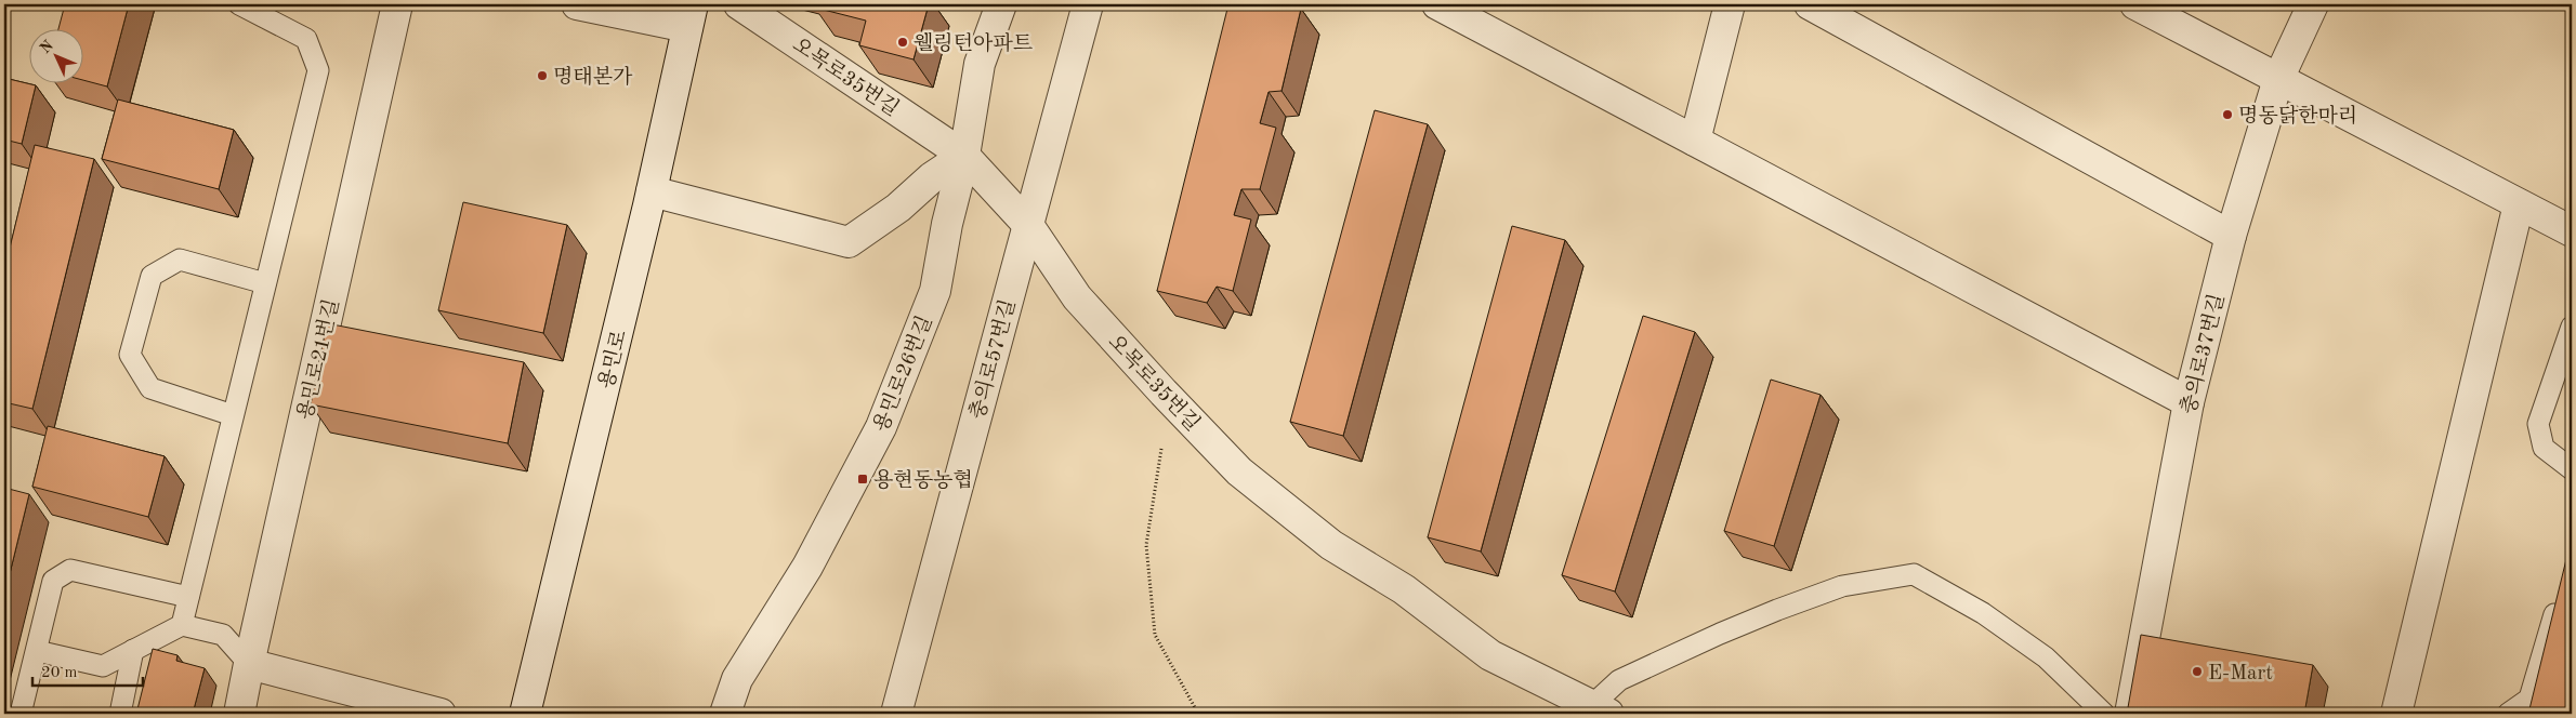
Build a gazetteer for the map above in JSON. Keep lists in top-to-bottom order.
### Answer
{
  "streets": {
    "street": [
      "오목로35번길",
      "충의로37번길",
      "용민로21번길",
      "용민로",
      "충의로57번길",
      "용민로26번길"
    ]
  },
  "crossings": [
    ["오목로35번길", "충의로57번길"],
    ["오목로35번길", "용민로26번길"]
  ],
  "places": {
    "other": [
      "웰링턴아파트",
      "명태본가",
      "명동닭한마리",
      "E-Mart"
    ],
    "transit": ["용현동농협"]
  },
  "scale_bar": "20 m",
  "north": "top left"
}
